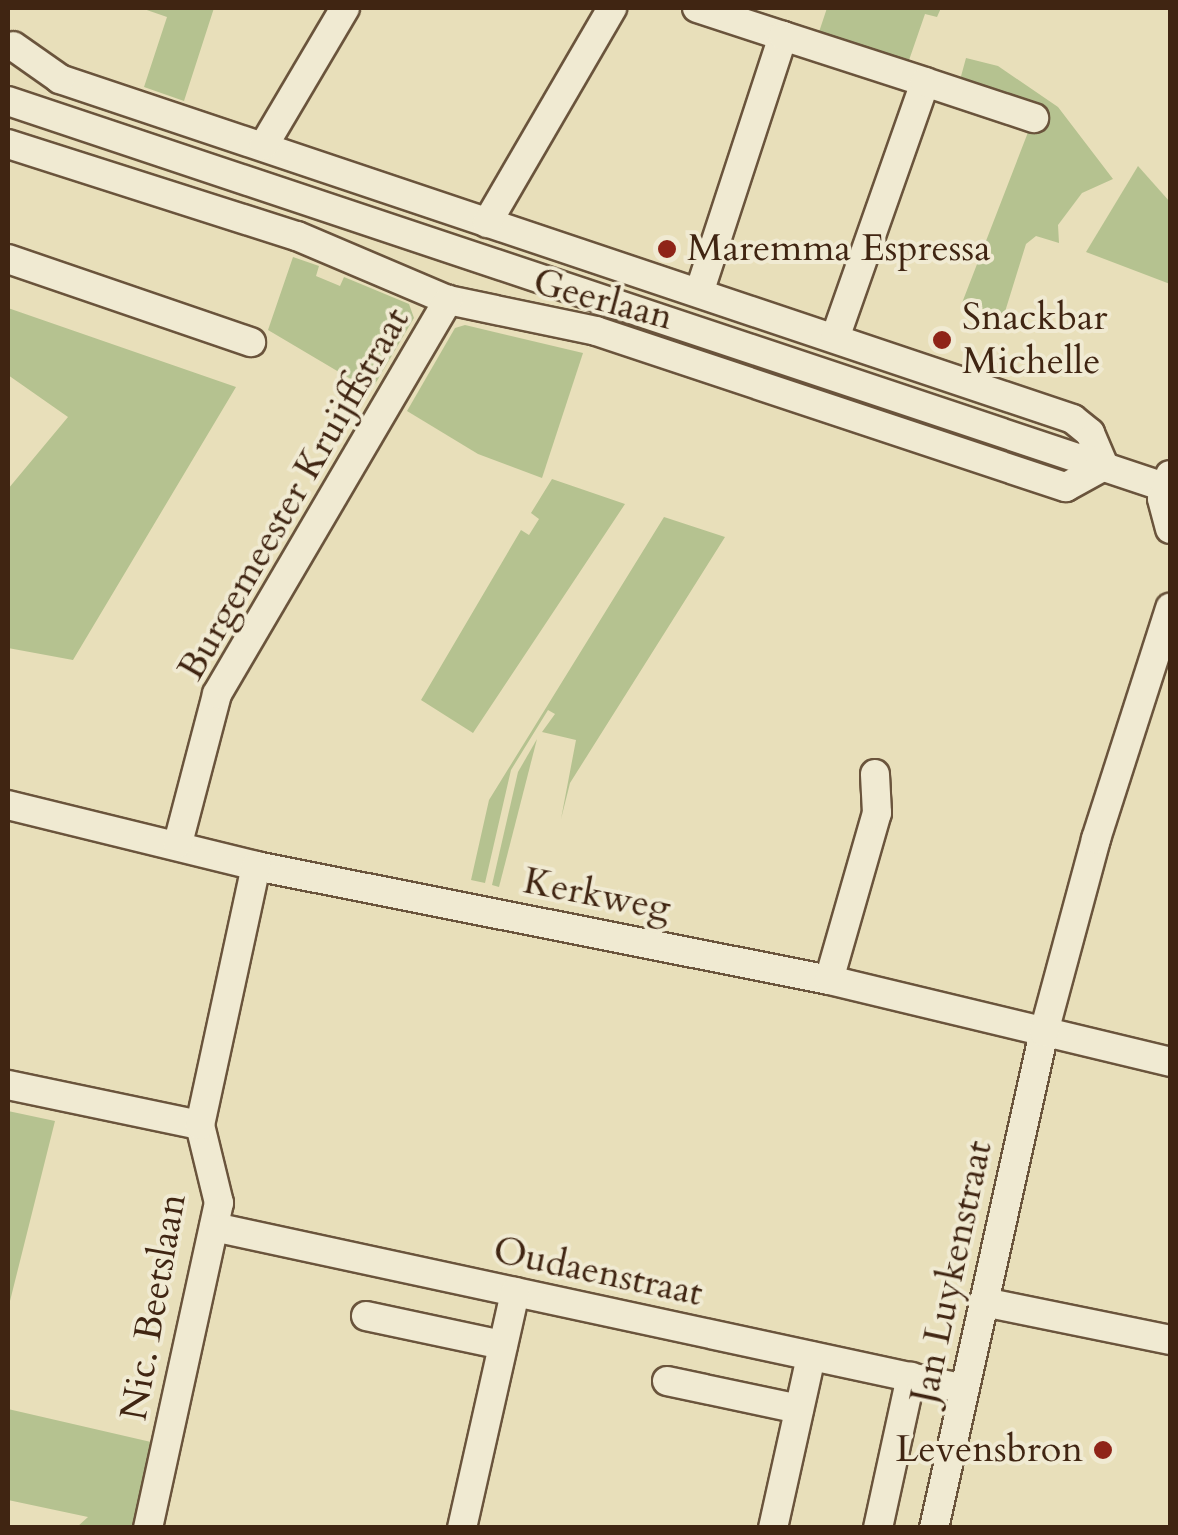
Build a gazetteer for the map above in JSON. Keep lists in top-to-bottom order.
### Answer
{
  "streets": {
    "street": [
      "Geerlaan",
      "Burgemeester Kruijffstraat",
      "Kerkweg",
      "Oudaenstraat",
      "Jan Luykenstraat",
      "Nic. Beetslaan"
    ]
  },
  "crossings": [
    ["Geerlaan", "Burgemeester Kruijffstraat"],
    ["Burgemeester Kruijffstraat", "Kerkweg"],
    ["Kerkweg", "Jan Luykenstraat"],
    ["Kerkweg", "Nic. Beetslaan"],
    ["Oudaenstraat", "Jan Luykenstraat"],
    ["Oudaenstraat", "Nic. Beetslaan"]
  ],
  "places": ["Maremma Espressa", "Snackbar Michelle", "Levensbron"]
}
